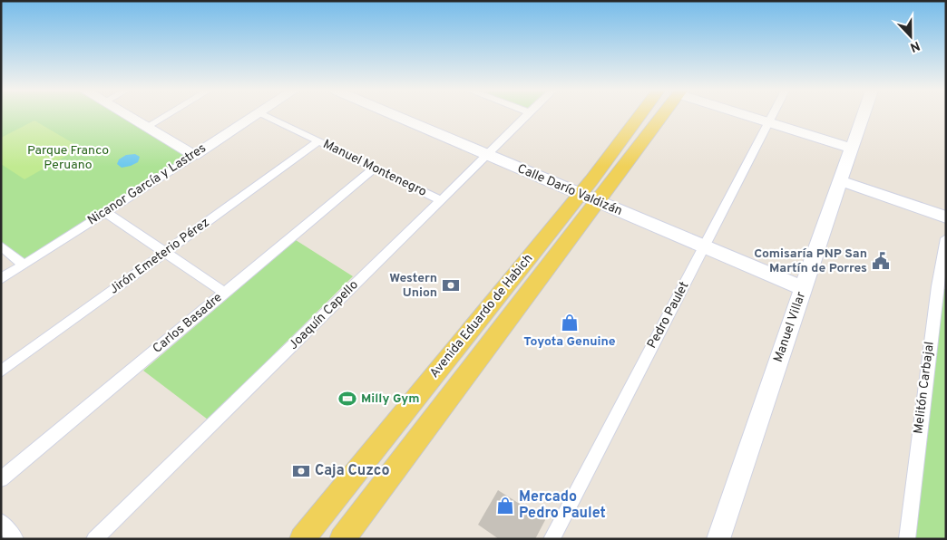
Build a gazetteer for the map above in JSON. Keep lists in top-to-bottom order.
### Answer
{
  "streets": {
    "main road": ["Avenida Eduardo de Habich"],
    "street": [
      "Manuel Montenegro",
      "Nicanor García y Lastres",
      "Calle Darío Valdizán",
      "Jirón Emeterio Pérez",
      "Joaquín Capello",
      "Pedro Paulet",
      "Carlos Basadre",
      "Manuel Villar",
      "Melitón Carbajal"
    ]
  },
  "crossings": [
    ["Manuel Montenegro", "Jirón Emeterio Pérez"],
    ["Manuel Montenegro", "Joaquín Capello"],
    ["Manuel Montenegro", "Carlos Basadre"],
    ["Calle Darío Valdizán", "Joaquín Capello"],
    ["Calle Darío Valdizán", "Pedro Paulet"],
    ["Calle Darío Valdizán", "Avenida Eduardo de Habich"],
    ["Calle Darío Valdizán", "Manuel Villar"]
  ],
  "parks": ["Parque Franco Peruano"],
  "places": {
    "public building": ["Comisaría PNP San Martín de Porres"],
    "bank": ["Western Union", "Caja Cuzco"],
    "shop": ["Toyota Genuine", "Mercado Pedro Paulet"],
    "sports": ["Milly Gym"]
  },
  "north": "bottom"
}
